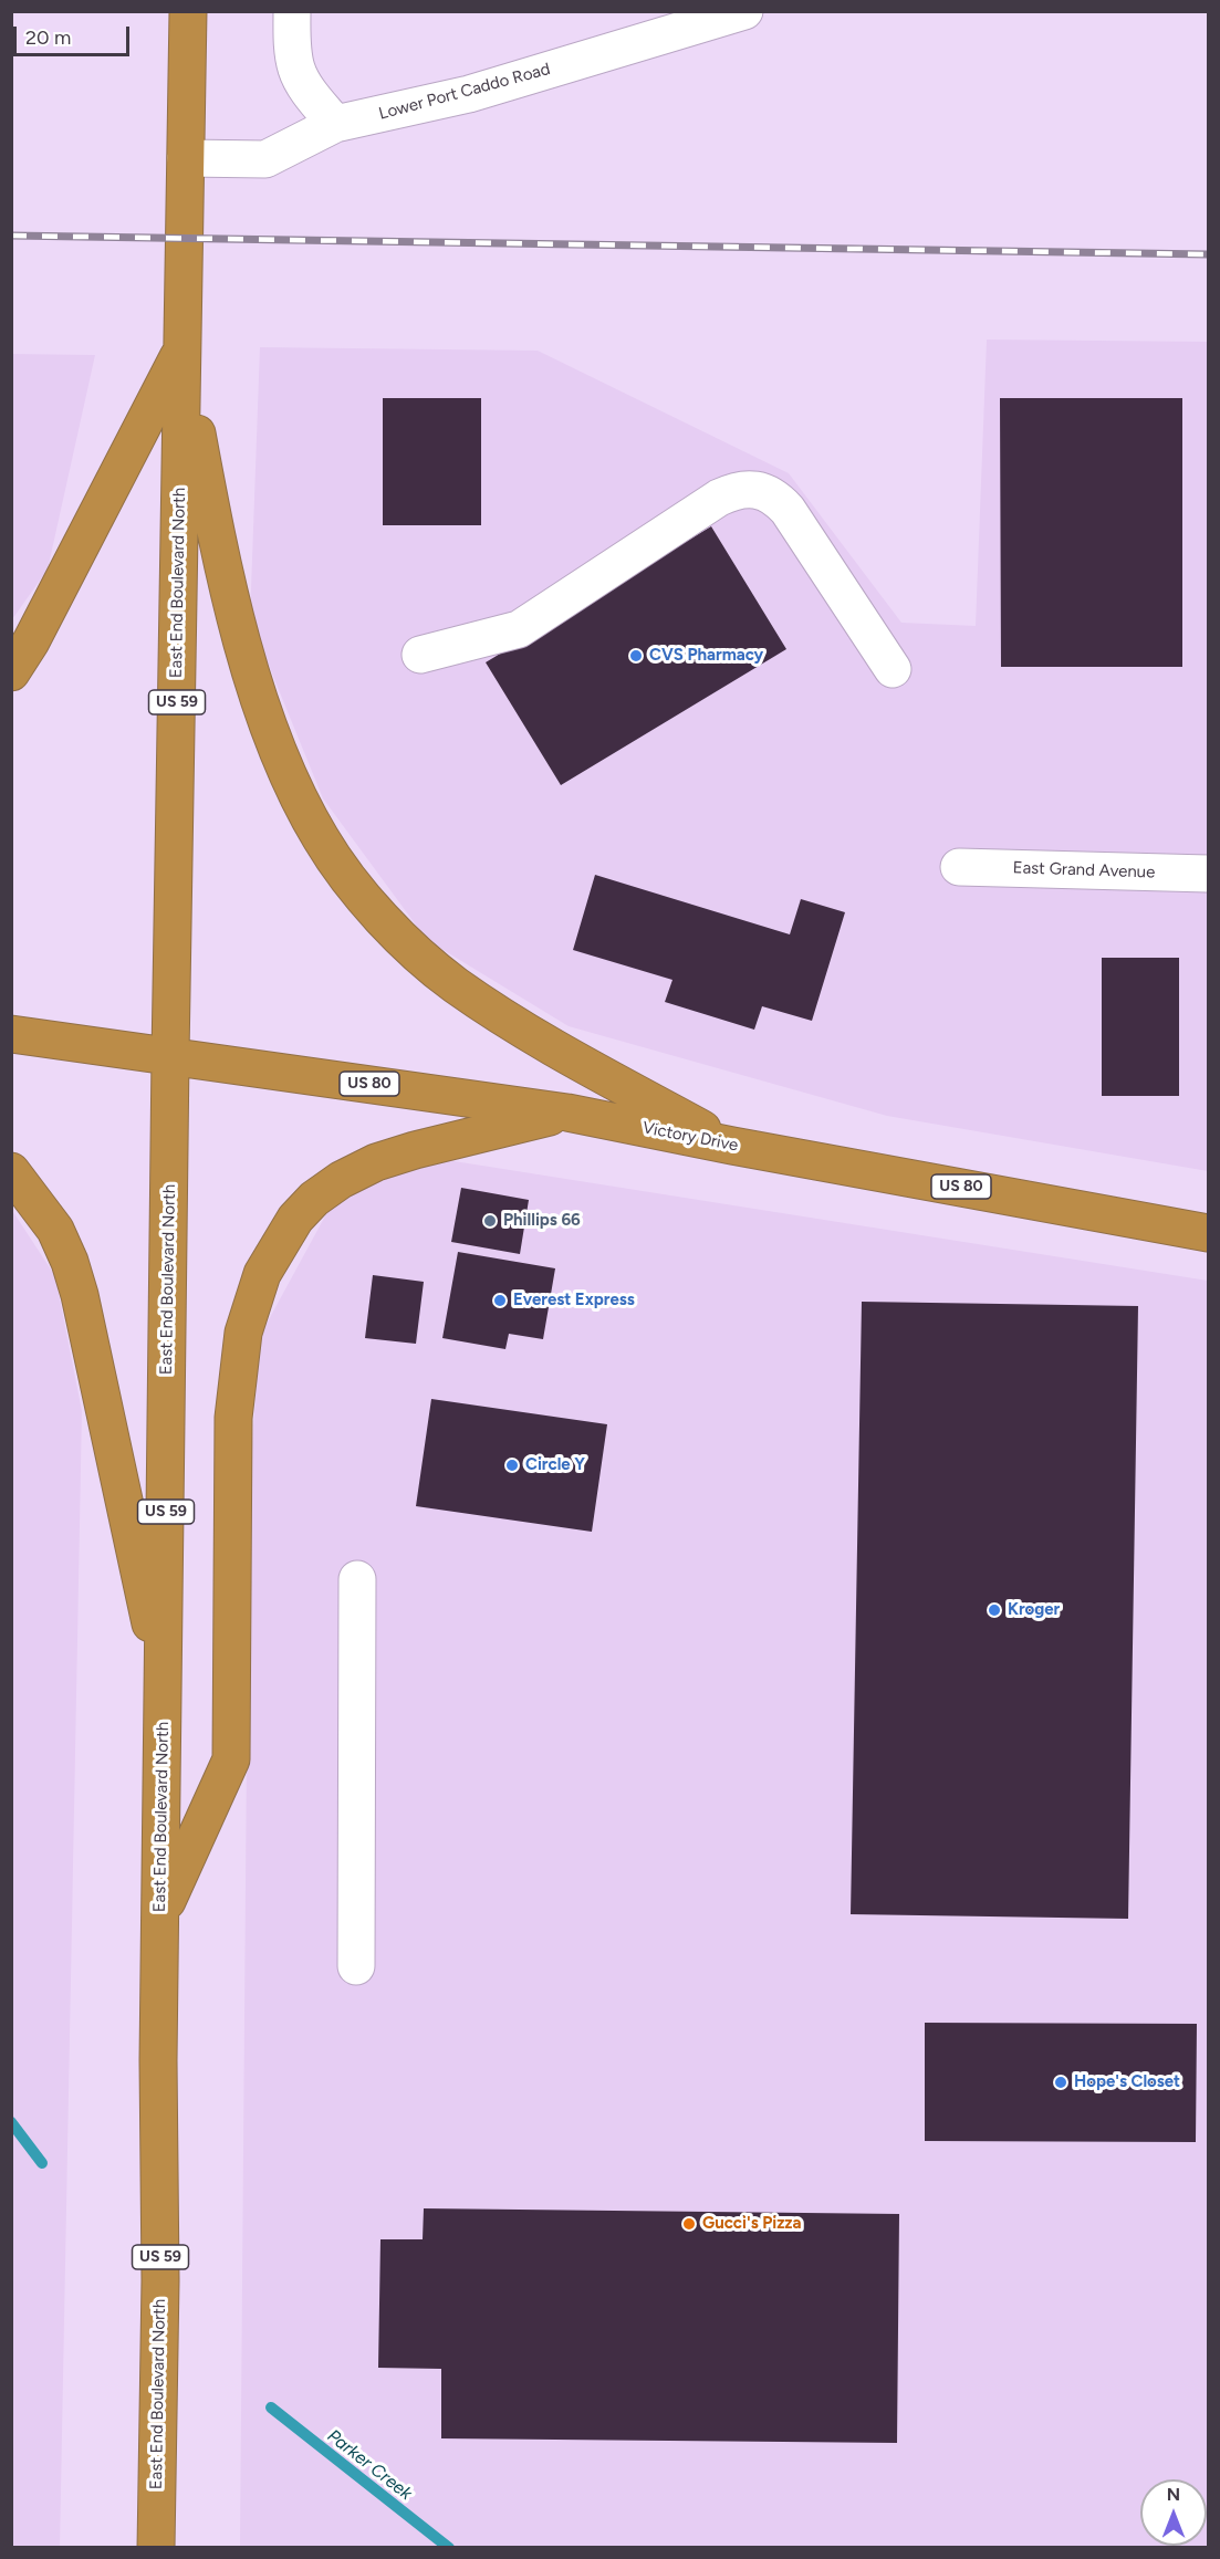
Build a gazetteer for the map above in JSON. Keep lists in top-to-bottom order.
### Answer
{
  "streets": {
    "highway": [
      "East End Boulevard North",
      "US 59",
      "US 80",
      "Victory Drive"
    ],
    "street": ["Lower Port Caddo Road", "East Grand Avenue"]
  },
  "crossings": [
    ["Lower Port Caddo Road", "East End Boulevard North"],
    ["East End Boulevard North", "US 80"],
    ["East End Boulevard North", "Victory Drive"],
    ["US 80", "Victory Drive"]
  ],
  "water": ["Parker Creek"],
  "places": [
    "CVS Pharmacy",
    "Phillips 66",
    "Everest Express",
    "Circle Y",
    "Kroger",
    "Hope's Closet",
    "Gucci's Pizza"
  ],
  "scale_bar": "20 m",
  "north": "top"
}
